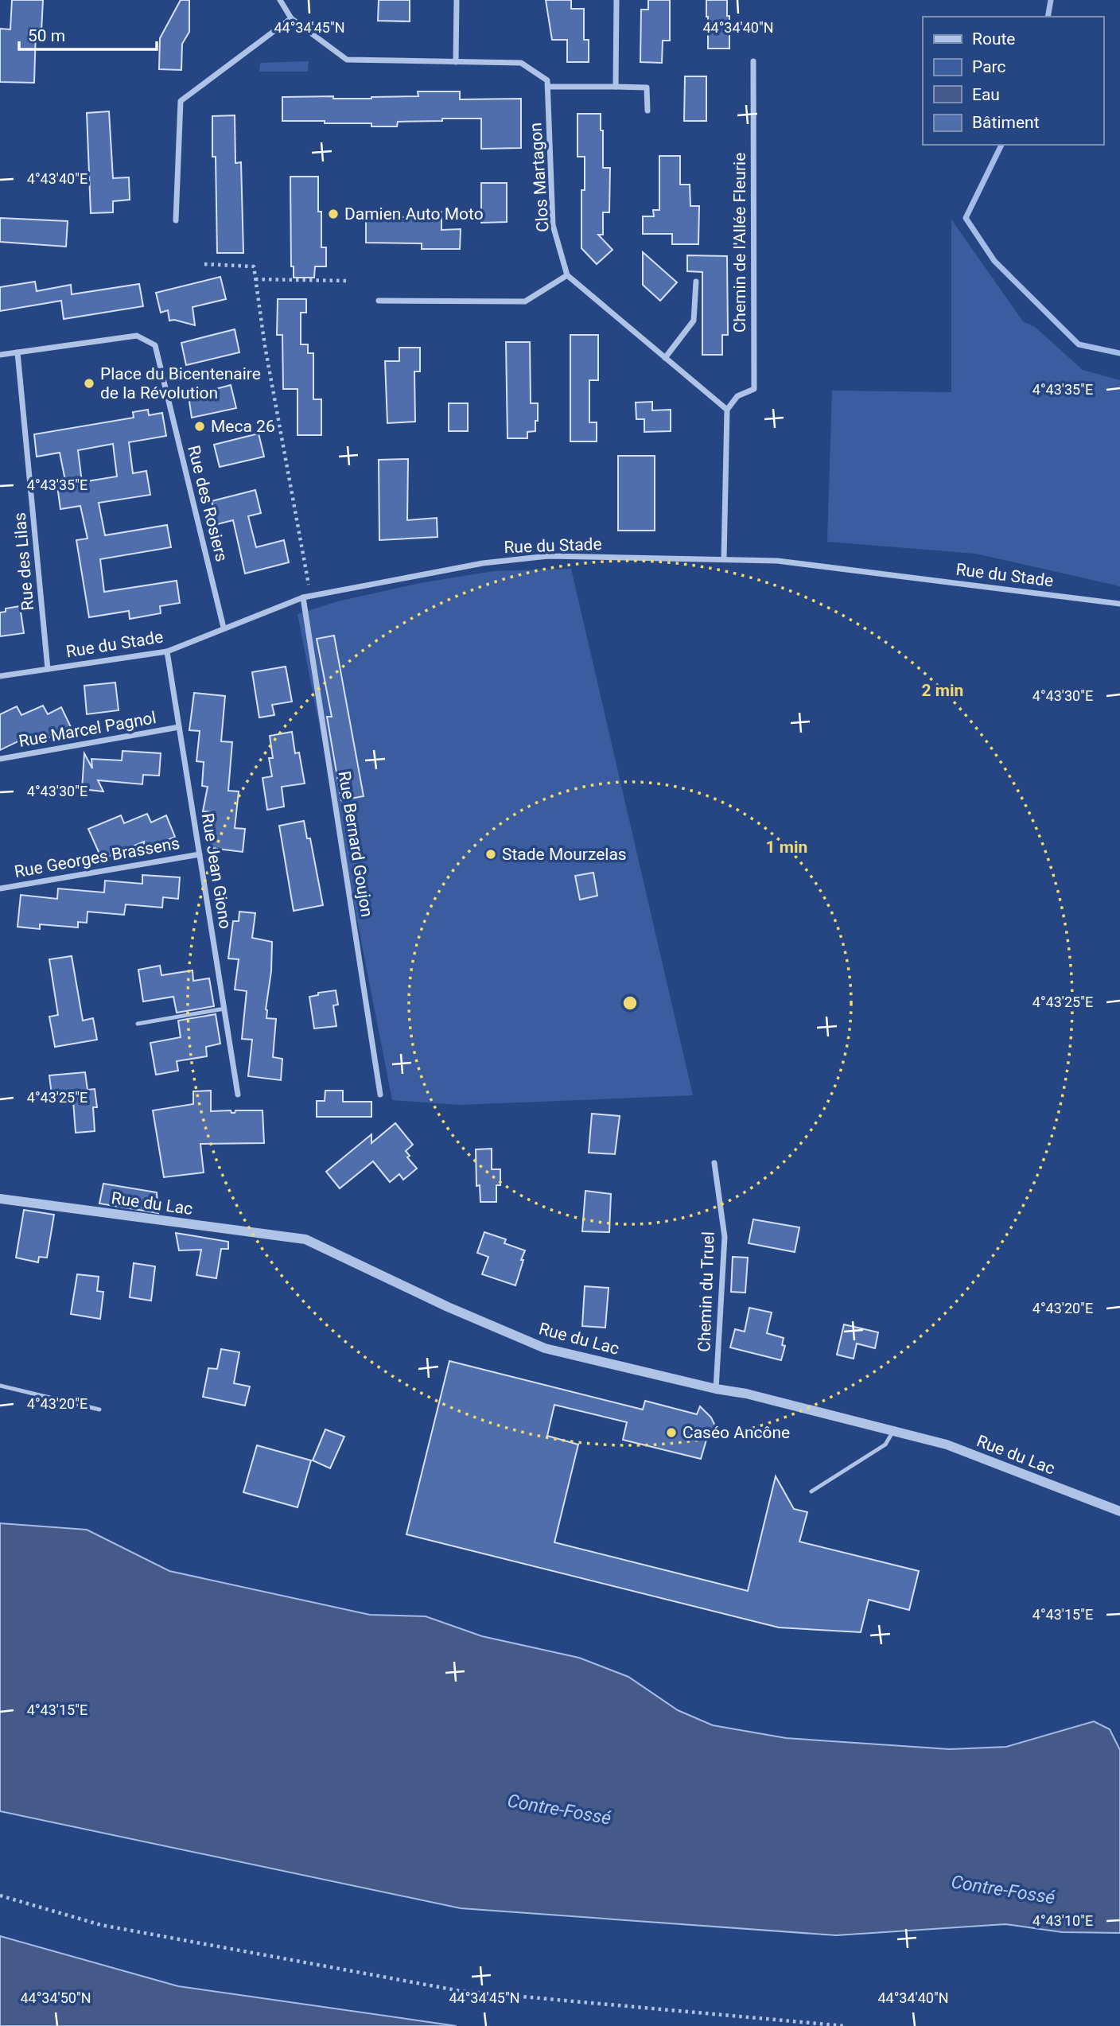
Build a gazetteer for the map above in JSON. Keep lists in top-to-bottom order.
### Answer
{
  "streets": {
    "street": [
      "Clos Martagon",
      "Chemin de l'Allée Fleurie",
      "Rue des Rosiers",
      "Rue du Stade",
      "Rue des Lilas",
      "Rue Marcel Pagnol",
      "Rue Bernard Goujon",
      "Rue Georges Brassens",
      "Rue Jean Giono",
      "Rue du Lac",
      "Chemin du Truel"
    ]
  },
  "crossings": [
    ["Rue des Rosiers", "Rue du Stade"],
    ["Rue des Rosiers", "Rue des Lilas"],
    ["Rue du Stade", "Rue des Lilas"],
    ["Rue du Stade", "Rue Bernard Goujon"],
    ["Rue du Stade", "Rue Jean Giono"],
    ["Rue Marcel Pagnol", "Rue Jean Giono"],
    ["Rue Georges Brassens", "Rue Jean Giono"],
    ["Rue du Lac", "Chemin du Truel"]
  ],
  "water": ["Contre-Fossé"],
  "places": [
    "Damien Auto Moto",
    "Place du Bicentenaire de la Révolution",
    "Meca 26",
    "Stade Mourzelas",
    "Caséo Ancône"
  ],
  "legend": [
    "Route",
    "Parc",
    "Eau",
    "Bâtiment"
  ],
  "scale_bar": "50 m",
  "coordinates": [
    "44°34'45\"N",
    "44°34'40\"N",
    "4°43'40\"E",
    "4°43'35\"E",
    "4°43'30\"E",
    "4°43'25\"E",
    "4°43'20\"E",
    "4°43'15\"E",
    "4°43'10\"E",
    "44°34'50\"N"
  ],
  "rings": ["2 min", "1 min"]
}
